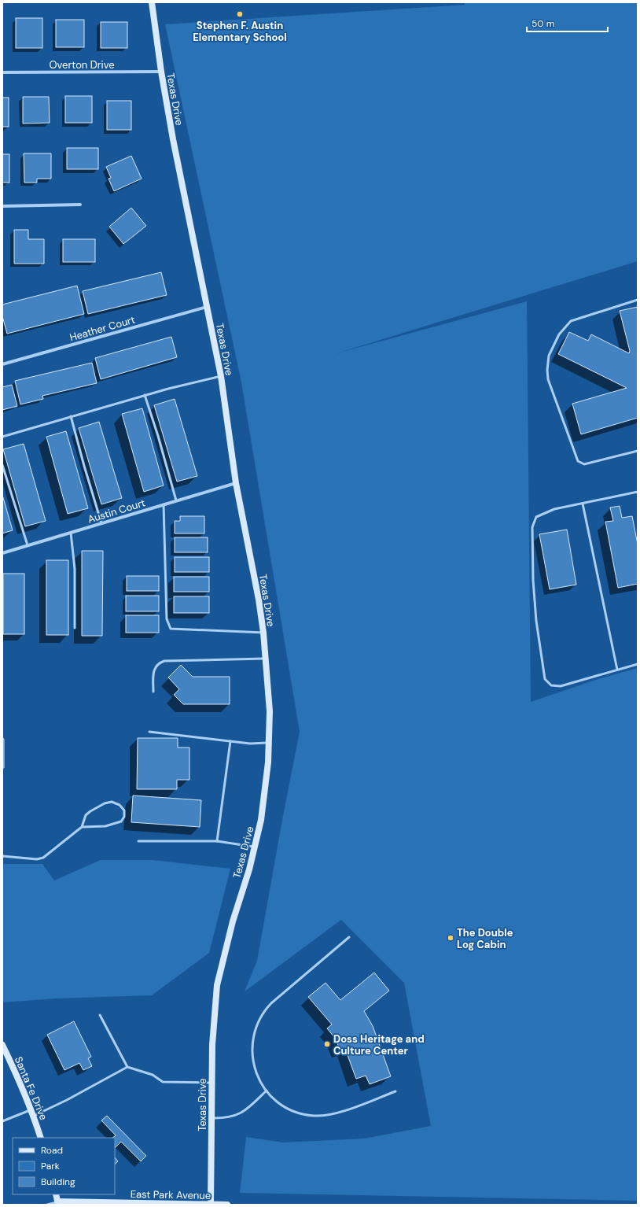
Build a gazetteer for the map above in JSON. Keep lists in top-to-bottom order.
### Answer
{
  "streets": {
    "street": [
      "Overton Drive",
      "Texas Drive",
      "Heather Court",
      "Austin Court",
      "Santa Fe Drive",
      "East Park Avenue"
    ]
  },
  "crossings": [
    ["Overton Drive", "Texas Drive"],
    ["Texas Drive", "Heather Court"],
    ["Texas Drive", "Austin Court"],
    ["Texas Drive", "East Park Avenue"]
  ],
  "places": ["Stephen F. Austin Elementary School", "The Double Log Cabin", "Doss Heritage and Culture Center"],
  "legend": ["Road", "Park", "Building"],
  "scale_bar": "50 m"
}
